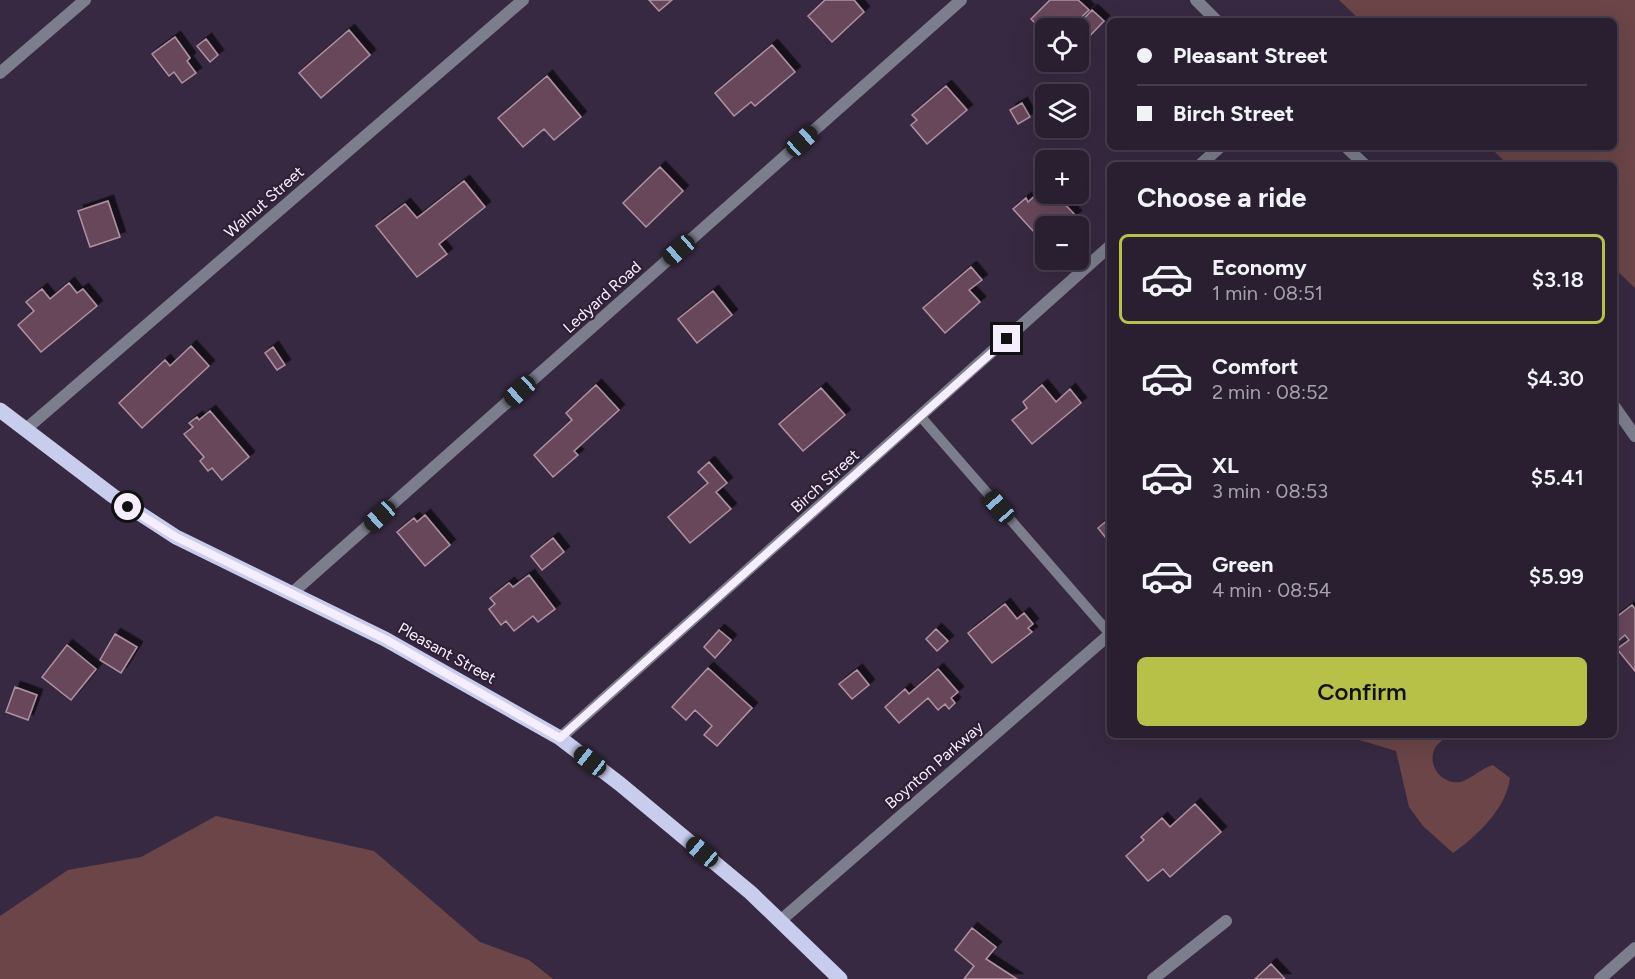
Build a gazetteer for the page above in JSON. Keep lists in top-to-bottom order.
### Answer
{
  "streets": {
    "main road": ["Pleasant Street"],
    "street": [
      "Walnut Street",
      "Ledyard Road",
      "Birch Street",
      "Boynton Parkway"
    ]
  },
  "crossings": [
    ["Walnut Street", "Pleasant Street"],
    ["Ledyard Road", "Pleasant Street"],
    ["Birch Street", "Pleasant Street"],
    ["Pleasant Street", "Boynton Parkway"]
  ],
  "page": {
    "map_buttons": ["+", "−"],
    "banner": ["Pleasant Street", "Birch Street"],
    "heading": "Choose a ride",
    "list": [
      {
        "name": "Economy",
        "note": "1 min · 08:51",
        "value": "$3.18"
      },
      {
        "name": "Comfort",
        "note": "2 min · 08:52",
        "value": "$4.30"
      },
      {
        "name": "XL",
        "note": "3 min · 08:53",
        "value": "$5.41"
      },
      {
        "name": "Green",
        "note": "4 min · 08:54",
        "value": "$5.99"
      }
    ],
    "buttons": "Confirm"
  }
}
